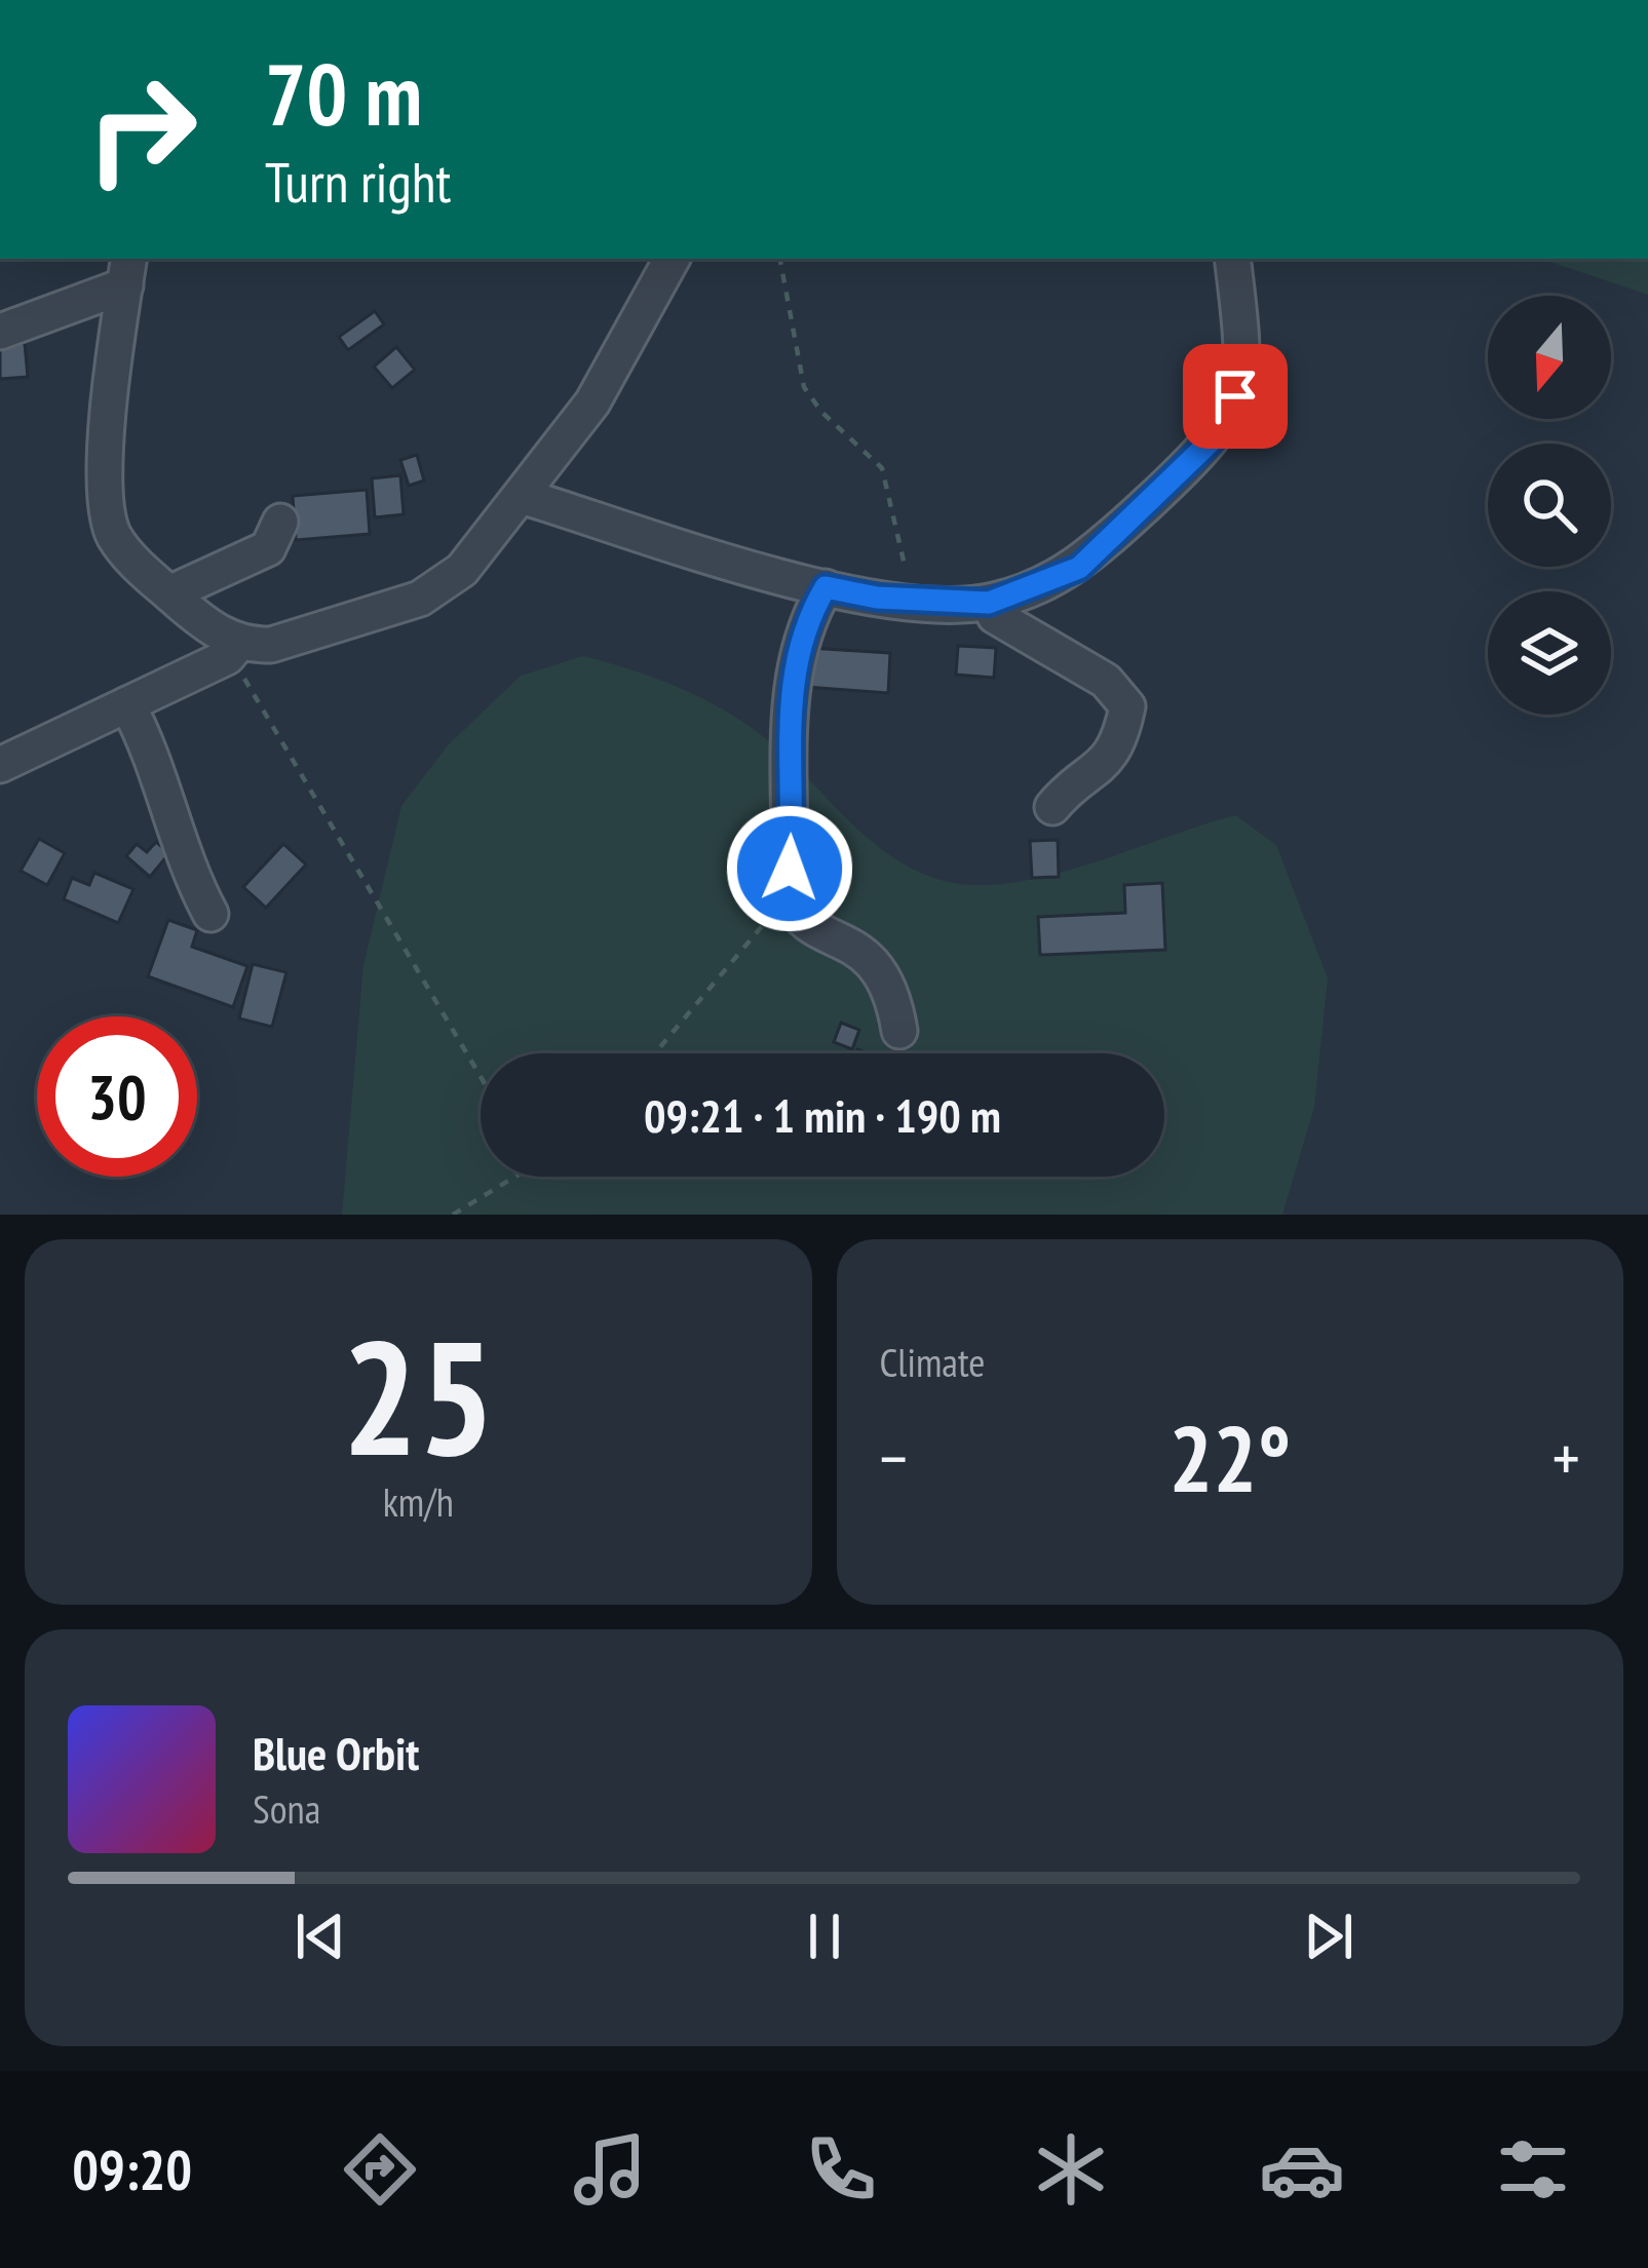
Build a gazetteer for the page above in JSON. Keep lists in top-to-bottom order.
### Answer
{
  "north": "bottom",
  "page": {
    "turn": ["70 m", "Turn right"],
    "limit": "30",
    "trip": "09:21 · 1 min · 190 m",
    "tile": [
      ["25", "km/h"],
      "Climate"
    ],
    "heat": ["−", "22°", "+"],
    "song": ["Blue Orbit", "Sona"],
    "tabs": "09:20"
  }
}
